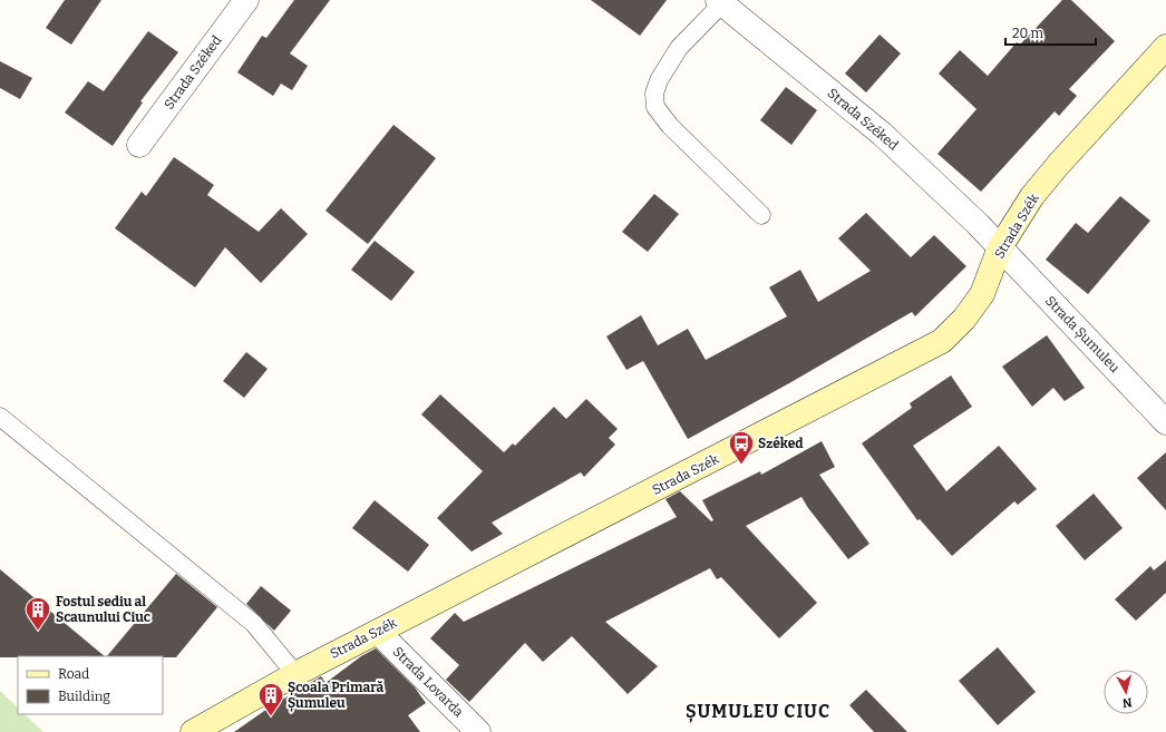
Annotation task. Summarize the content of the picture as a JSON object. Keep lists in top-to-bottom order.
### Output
{
  "streets": {
    "street": [
      "Strada Széked",
      "Strada Szék",
      "Strada Șumuleu",
      "Strada Lovarda"
    ]
  },
  "crossings": [
    ["Strada Széked", "Strada Szék"],
    ["Strada Széked", "Strada Șumuleu"],
    ["Strada Szék", "Strada Șumuleu"],
    ["Strada Szék", "Strada Lovarda"]
  ],
  "districts": ["ȘUMULEU CIUC"],
  "places": {
    "bus stop": ["Széked"],
    "building": ["Fostul sediu al Scaunului Ciuc", "Școala Primară Șumuleu"]
  },
  "legend": ["Road", "Building"],
  "scale_bar": "20 m",
  "north": "bottom"
}
